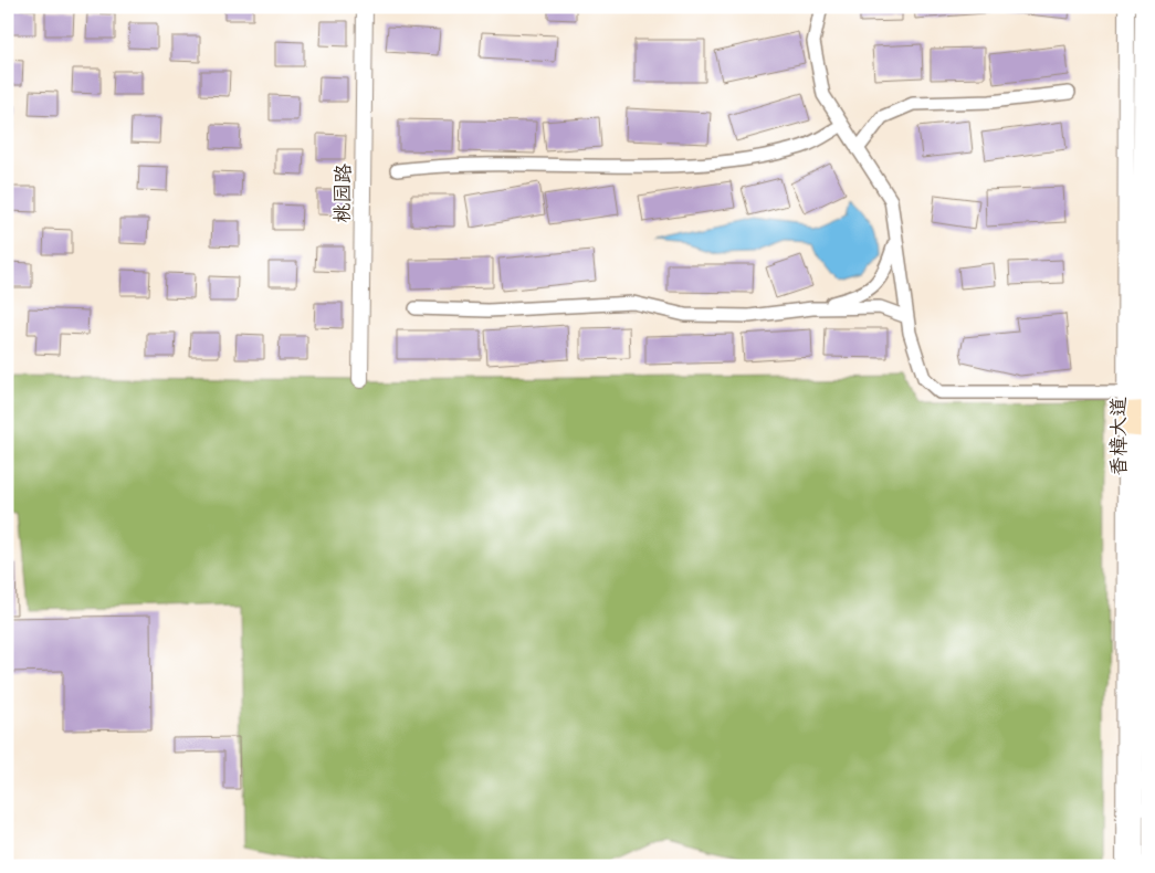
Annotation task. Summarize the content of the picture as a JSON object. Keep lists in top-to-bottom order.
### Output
{
  "streets": {
    "street": ["桃园路", "香樟大道"]
  }
}
